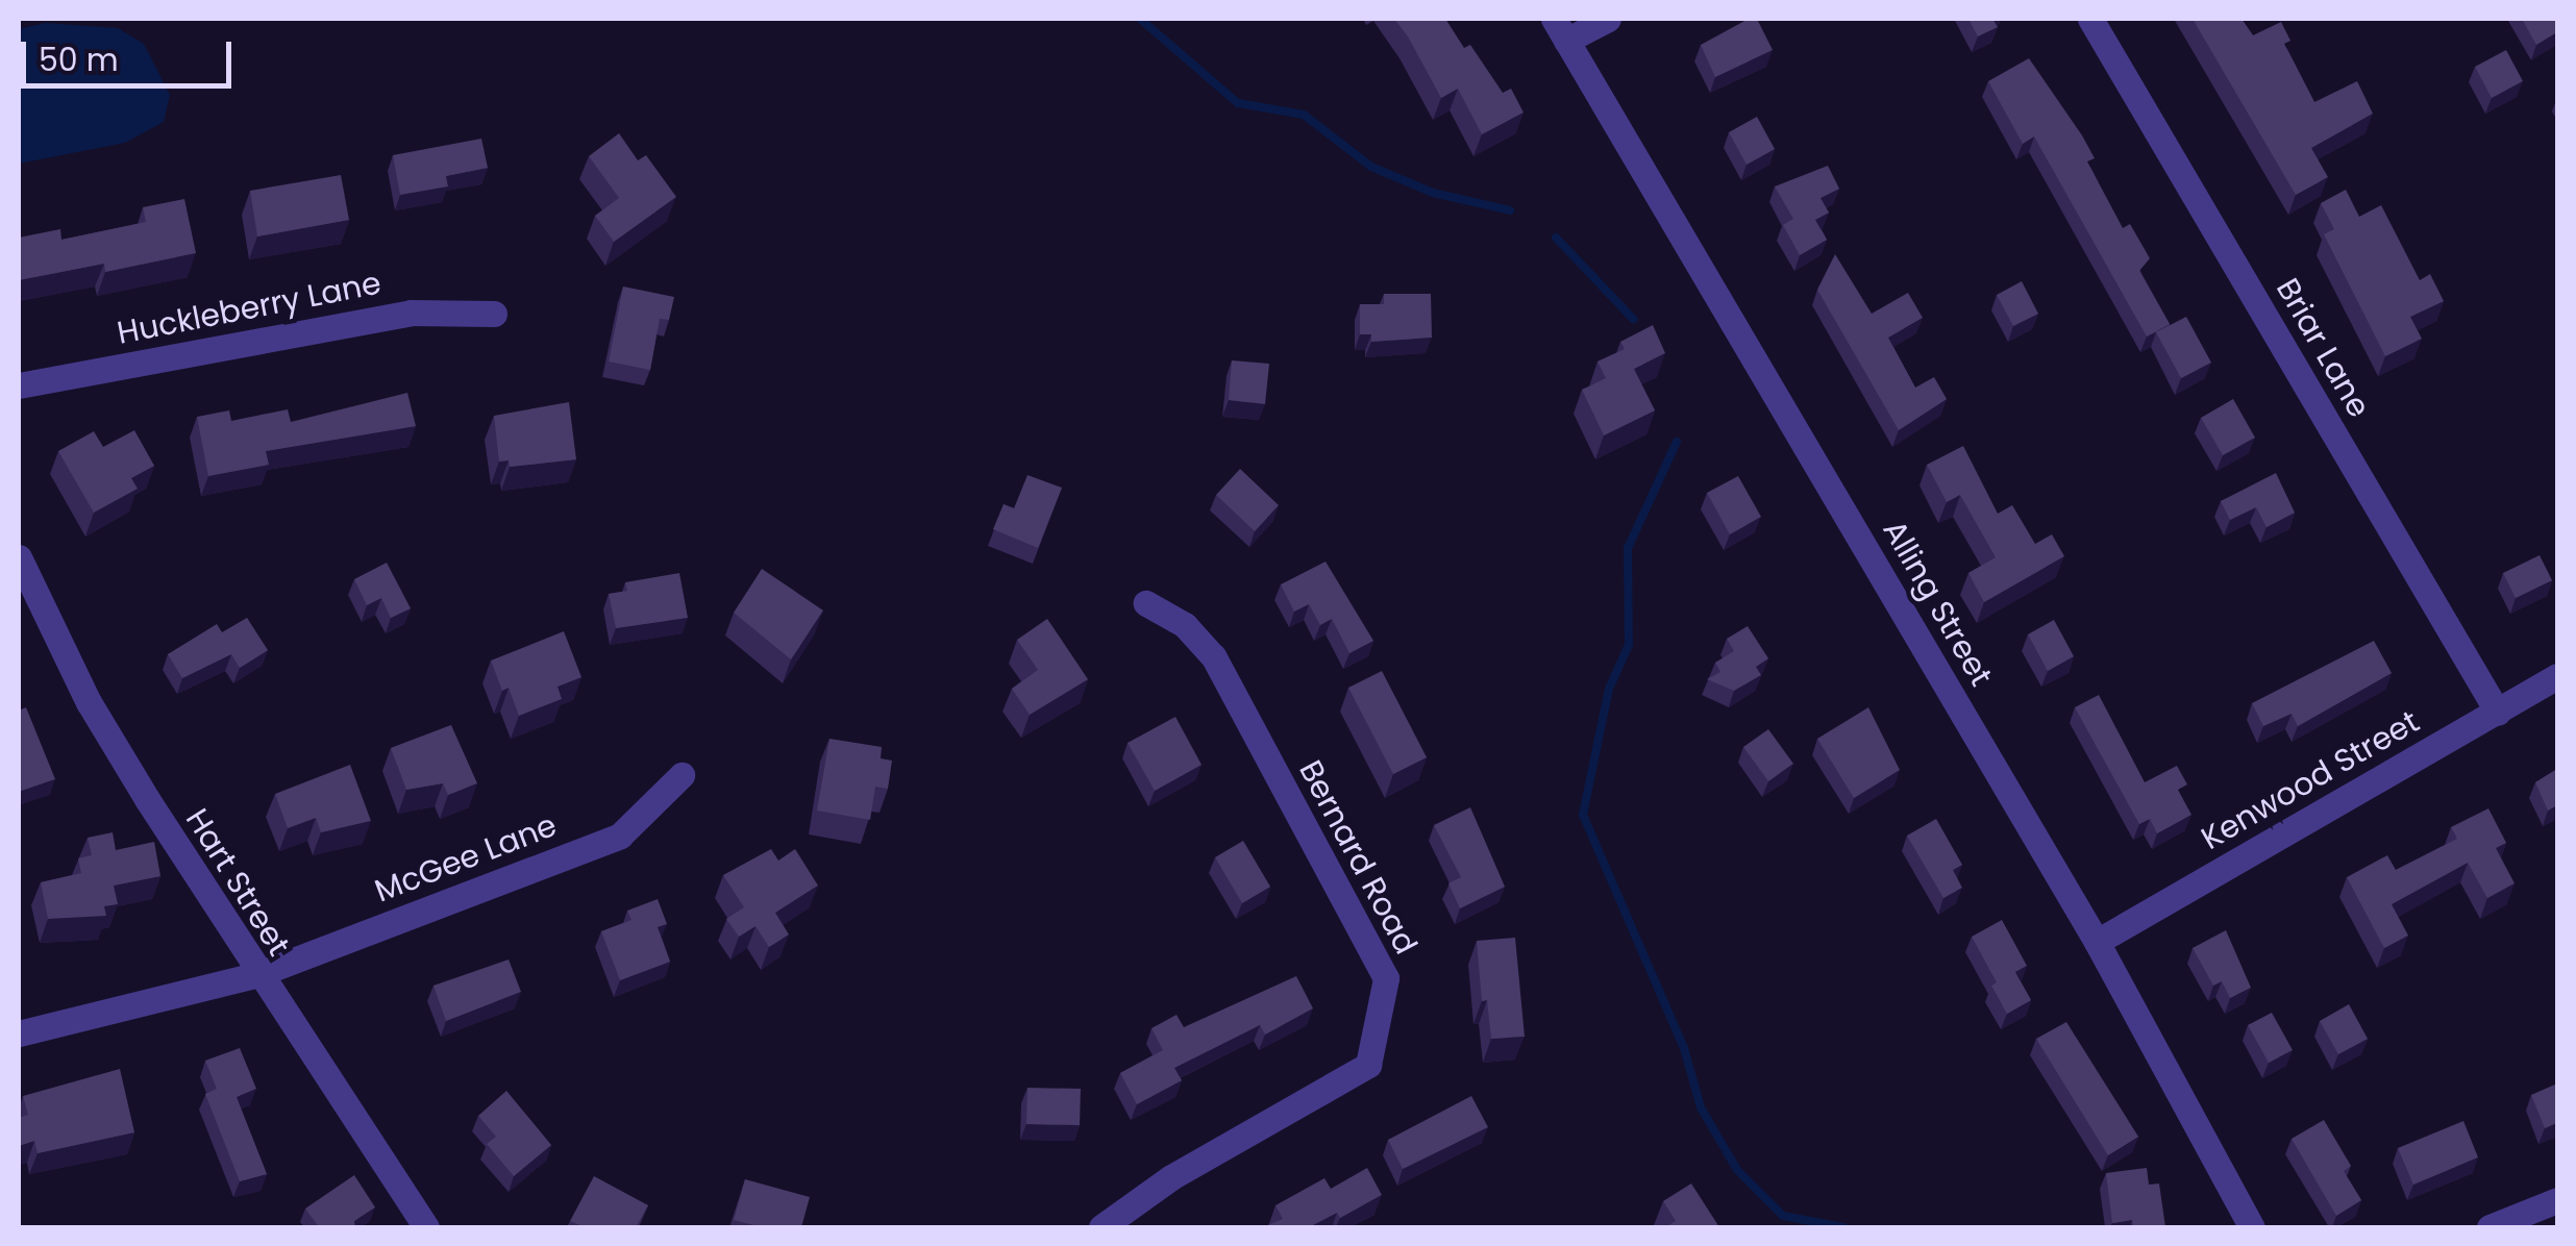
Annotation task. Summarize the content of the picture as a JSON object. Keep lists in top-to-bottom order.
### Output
{
  "streets": {
    "street": [
      "Huckleberry Lane",
      "Briar Lane",
      "Alling Street",
      "Kenwood Street",
      "Bernard Road",
      "McGee Lane",
      "Hart Street"
    ]
  },
  "crossings": [
    ["Briar Lane", "Kenwood Street"],
    ["Alling Street", "Kenwood Street"],
    ["McGee Lane", "Hart Street"]
  ],
  "scale_bar": "50 m"
}
